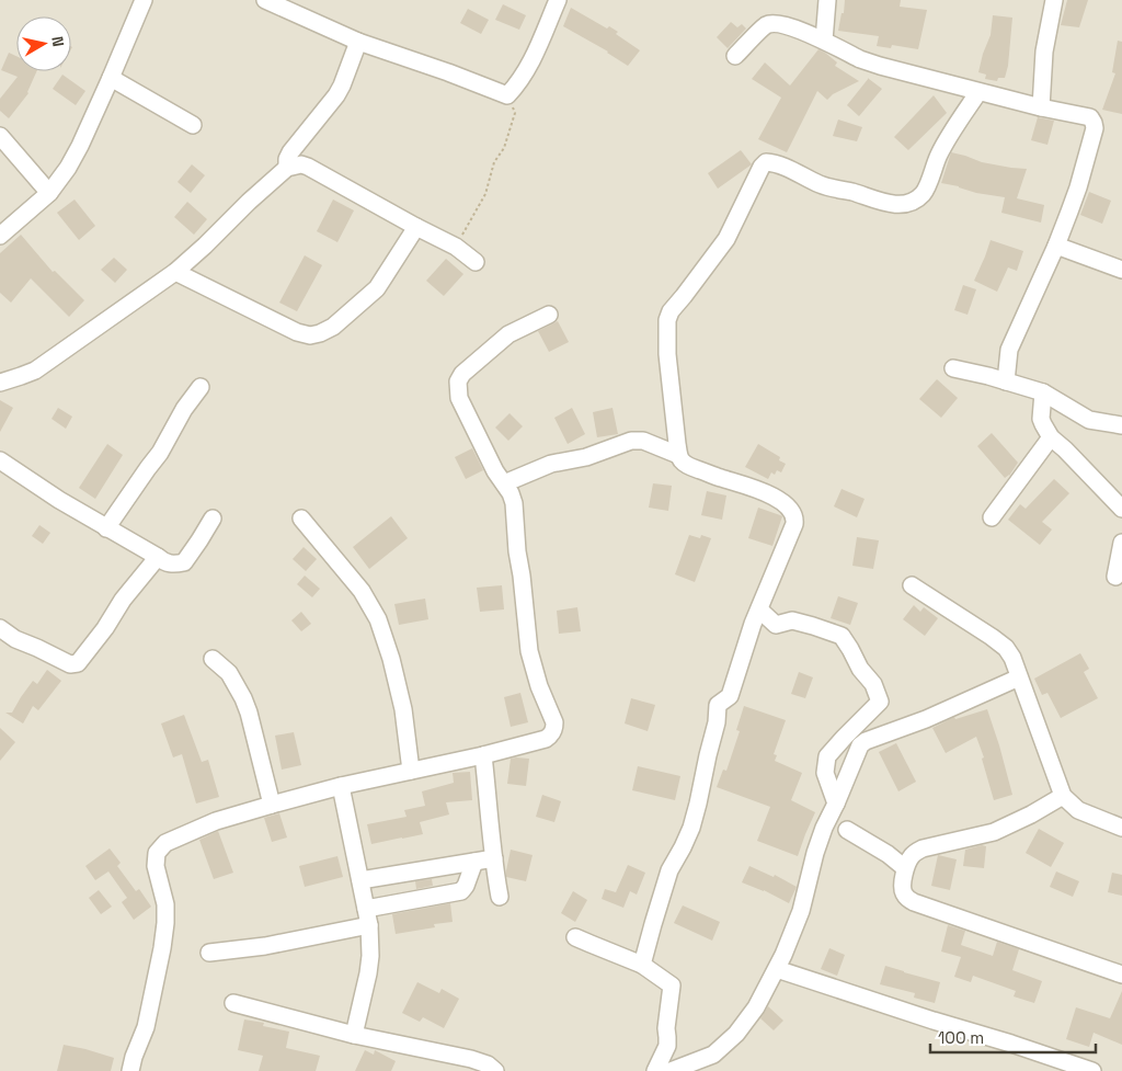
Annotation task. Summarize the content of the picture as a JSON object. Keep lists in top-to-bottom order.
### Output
{
  "scale_bar": "100 m",
  "north": "right"
}
